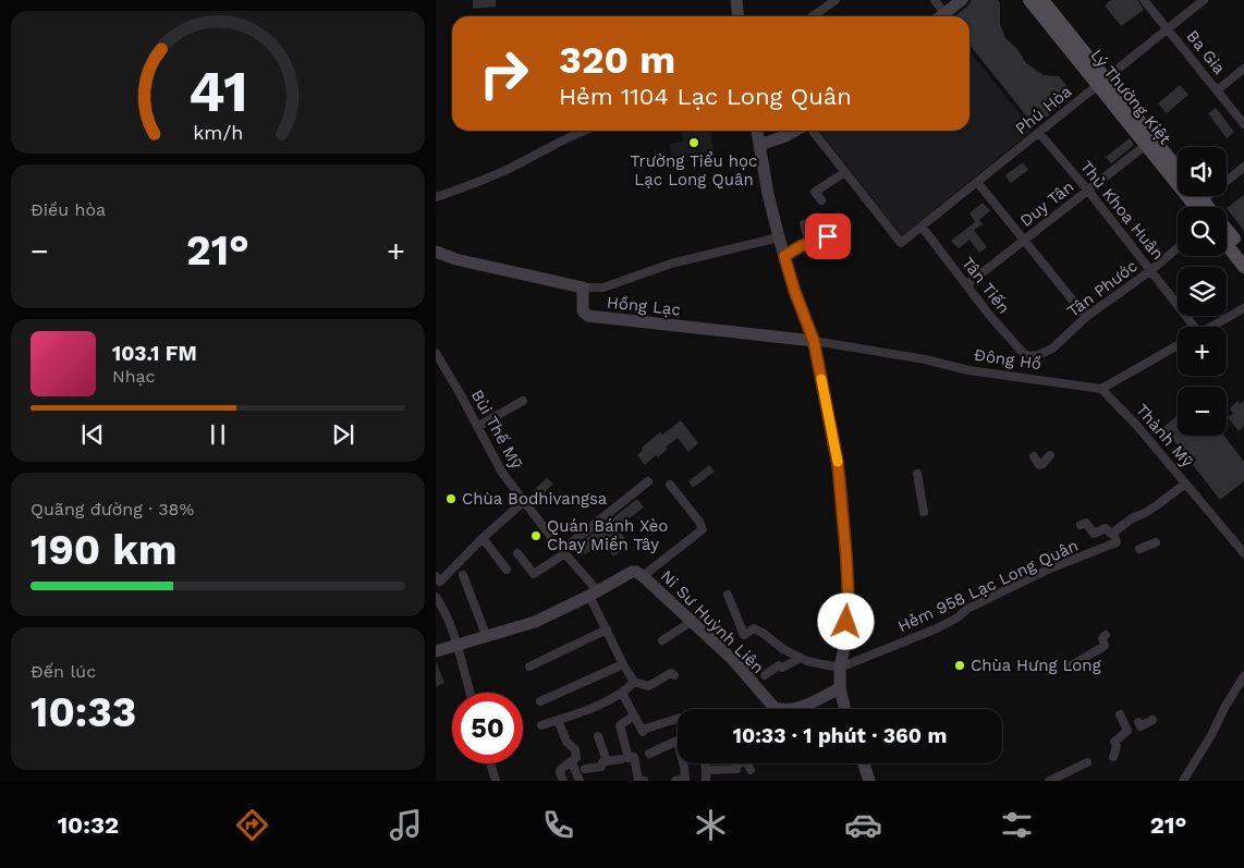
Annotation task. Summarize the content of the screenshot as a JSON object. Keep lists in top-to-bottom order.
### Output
{
  "streets": {
    "main road": ["Lý Thường Kiệt"],
    "street": [
      "Ba Gia",
      "Phú Hòa",
      "Duy Tân",
      "Thủ Khoa Huân",
      "Tân Tiến",
      "Tân Phước",
      "Hồng Lạc",
      "Đông Hồ",
      "Bùi Thế Mỹ",
      "Thành Mỹ",
      "Hẻm 958 Lạc Long Quân",
      "Ni Sư Huỳnh Liên"
    ]
  },
  "crossings": [
    ["Ba Gia", "Phú Hòa"],
    ["Lý Thường Kiệt", "Phú Hòa"],
    ["Lý Thường Kiệt", "Duy Tân"],
    ["Phú Hòa", "Thủ Khoa Huân"],
    ["Phú Hòa", "Tân Tiến"],
    ["Duy Tân", "Thủ Khoa Huân"],
    ["Duy Tân", "Tân Tiến"],
    ["Thủ Khoa Huân", "Tân Phước"],
    ["Tân Tiến", "Tân Phước"],
    ["Hồng Lạc", "Đông Hồ"],
    ["Đông Hồ", "Thành Mỹ"],
    ["Bùi Thế Mỹ", "Ni Sư Huỳnh Liên"],
    ["Thành Mỹ", "Hẻm 958 Lạc Long Quân"]
  ],
  "places": [
    "Trường Tiểu học Lạc Long Quân",
    "Chùa Bodhivangsa",
    "Quán Bánh Xèo Chay Miền Tây",
    "Chùa Hưng Long"
  ],
  "page": {
    "turn": ["320 m", "Hẻm 1104 Lạc Long Quân"],
    "map_buttons": ["+", "−"],
    "tile": [
      "Điều hòa",
      ["Quãng đường · 38%", "190 km"],
      ["Đến lúc", "10:33"]
    ],
    "heat": ["−", "21°", "+"],
    "song": ["103.1 FM", "Nhạc"],
    "limit": "50",
    "trip": "10:33 · 1 phút · 360 m",
    "tabs": ["10:32", "21°"],
    "gauge": ["41", "km/h"]
  }
}
